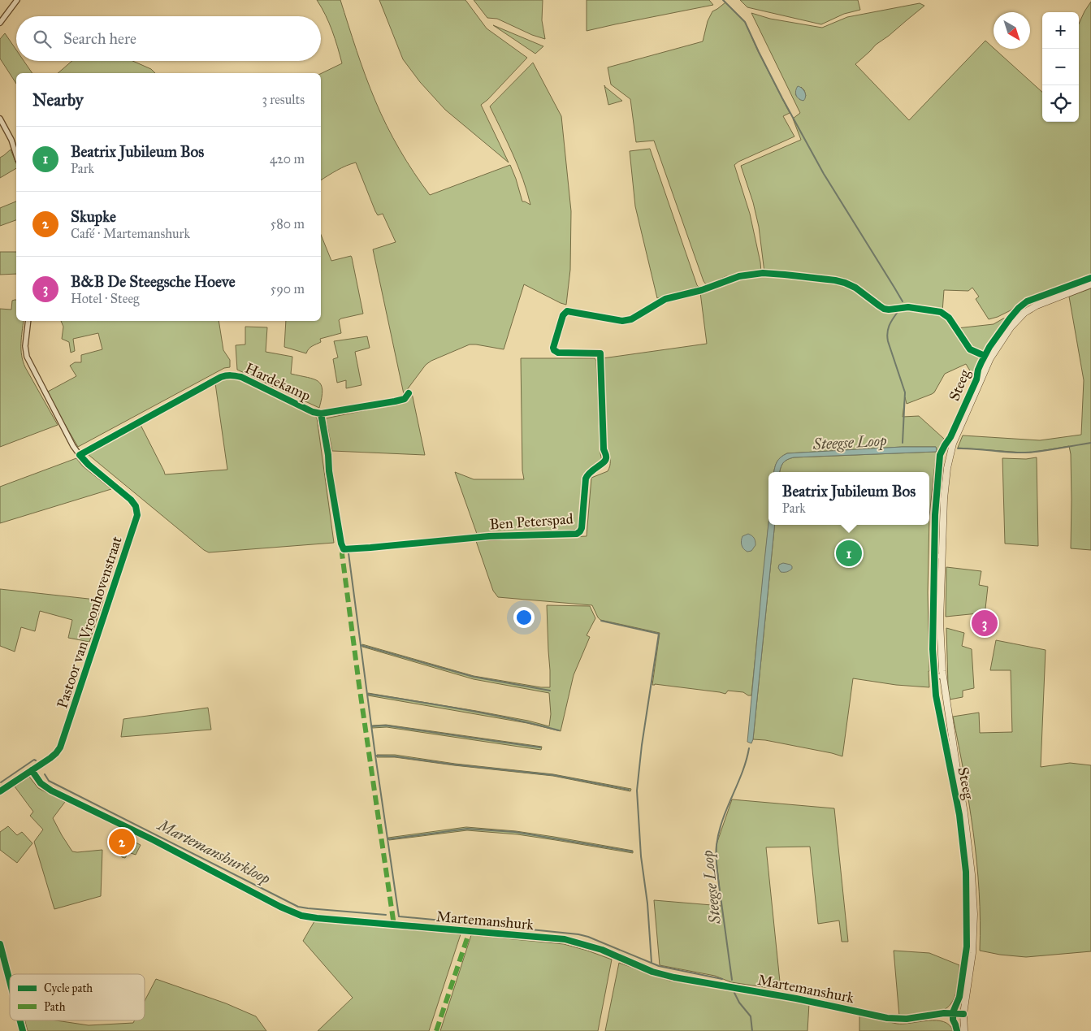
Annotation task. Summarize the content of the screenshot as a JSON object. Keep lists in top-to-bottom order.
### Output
{
  "streets": {
    "street": [
      "Hardekamp",
      "Steeg",
      "Pastoor van Vroonhovenstraat",
      "Martemanshurk"
    ],
    "cycle path": ["Ben Peterspad"]
  },
  "crossings": [
    ["Hardekamp", "Pastoor van Vroonhovenstraat"],
    ["Steeg", "Martemanshurk"],
    ["Pastoor van Vroonhovenstraat", "Martemanshurk"]
  ],
  "water": ["Steegse Loop", "Martemanshurkloop"],
  "legend": ["Cycle path", "Path"],
  "north": "bottom right",
  "page": {
    "map_buttons": ["+", "−"],
    "search": "Search here",
    "heading": ["Nearby", "3 results"],
    "list": [
      {
        "mark": "1",
        "name": "Beatrix Jubileum Bos",
        "note": "Park",
        "value": "420 m"
      },
      {
        "mark": "2",
        "name": "Skupke",
        "note": "Café · Martemanshurk",
        "value": "580 m"
      },
      {
        "mark": "3",
        "name": "B&B De Steegsche Hoeve",
        "note": "Hotel · Steeg",
        "value": "590 m"
      }
    ],
    "popup": ["Beatrix Jubileum Bos", "Park"],
    "pins": ["1", "3", "2"]
  }
}
